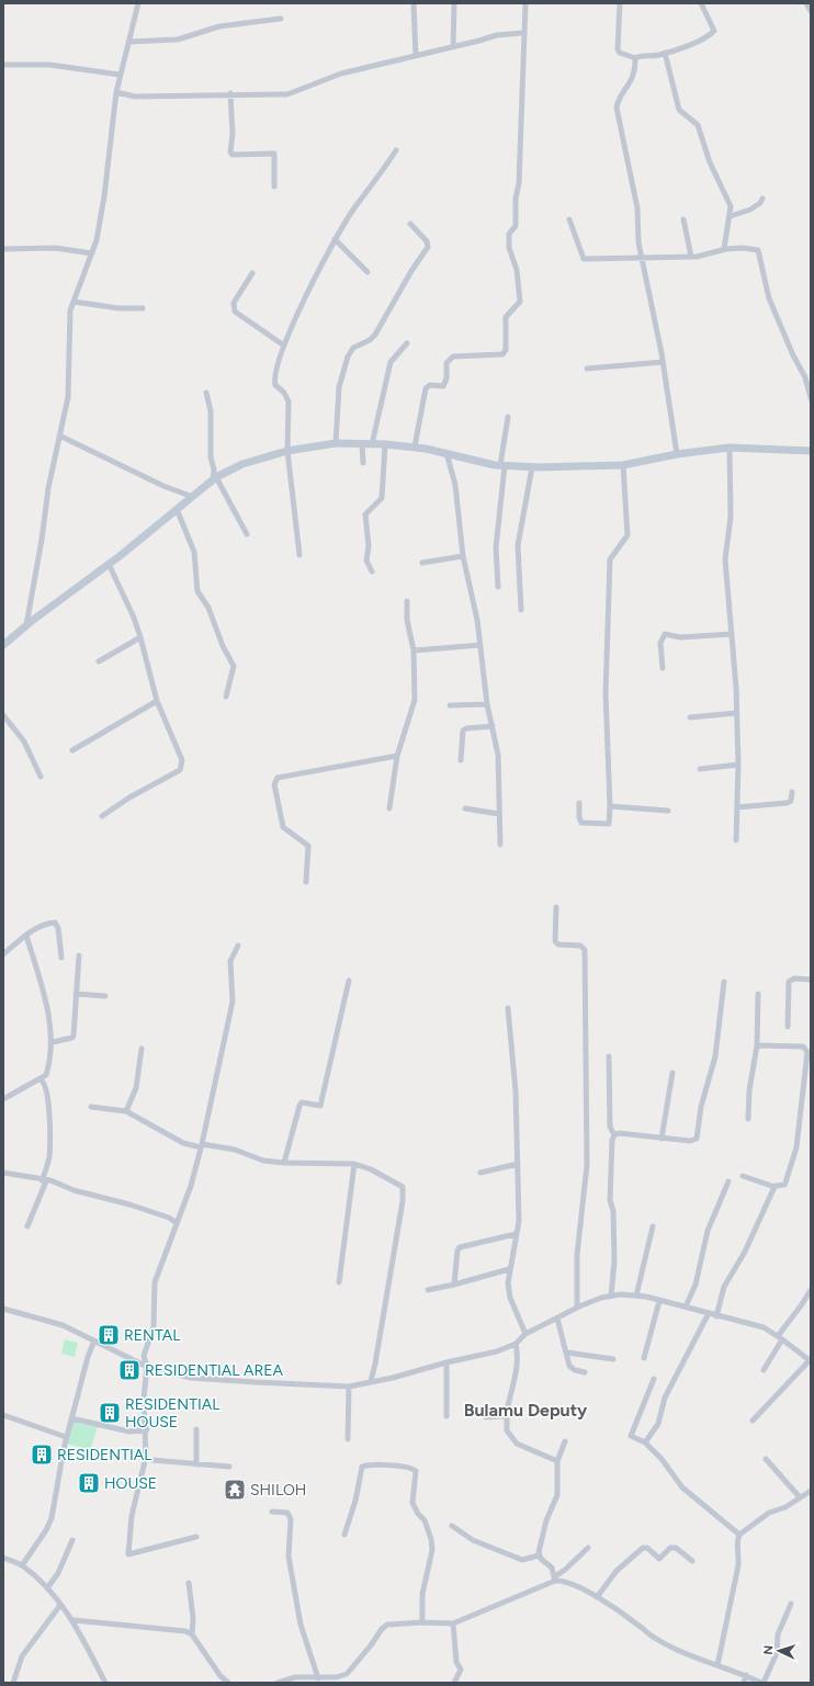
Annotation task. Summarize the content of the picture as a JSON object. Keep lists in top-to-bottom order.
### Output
{
  "districts": ["Bulamu Deputy"],
  "places": {
    "building": [
      "RENTAL",
      "RESIDENTIAL AREA",
      "RESIDENTIAL HOUSE",
      "RESIDENTIAL",
      "HOUSE"
    ],
    "temple": ["SHILOH"]
  },
  "north": "left"
}
